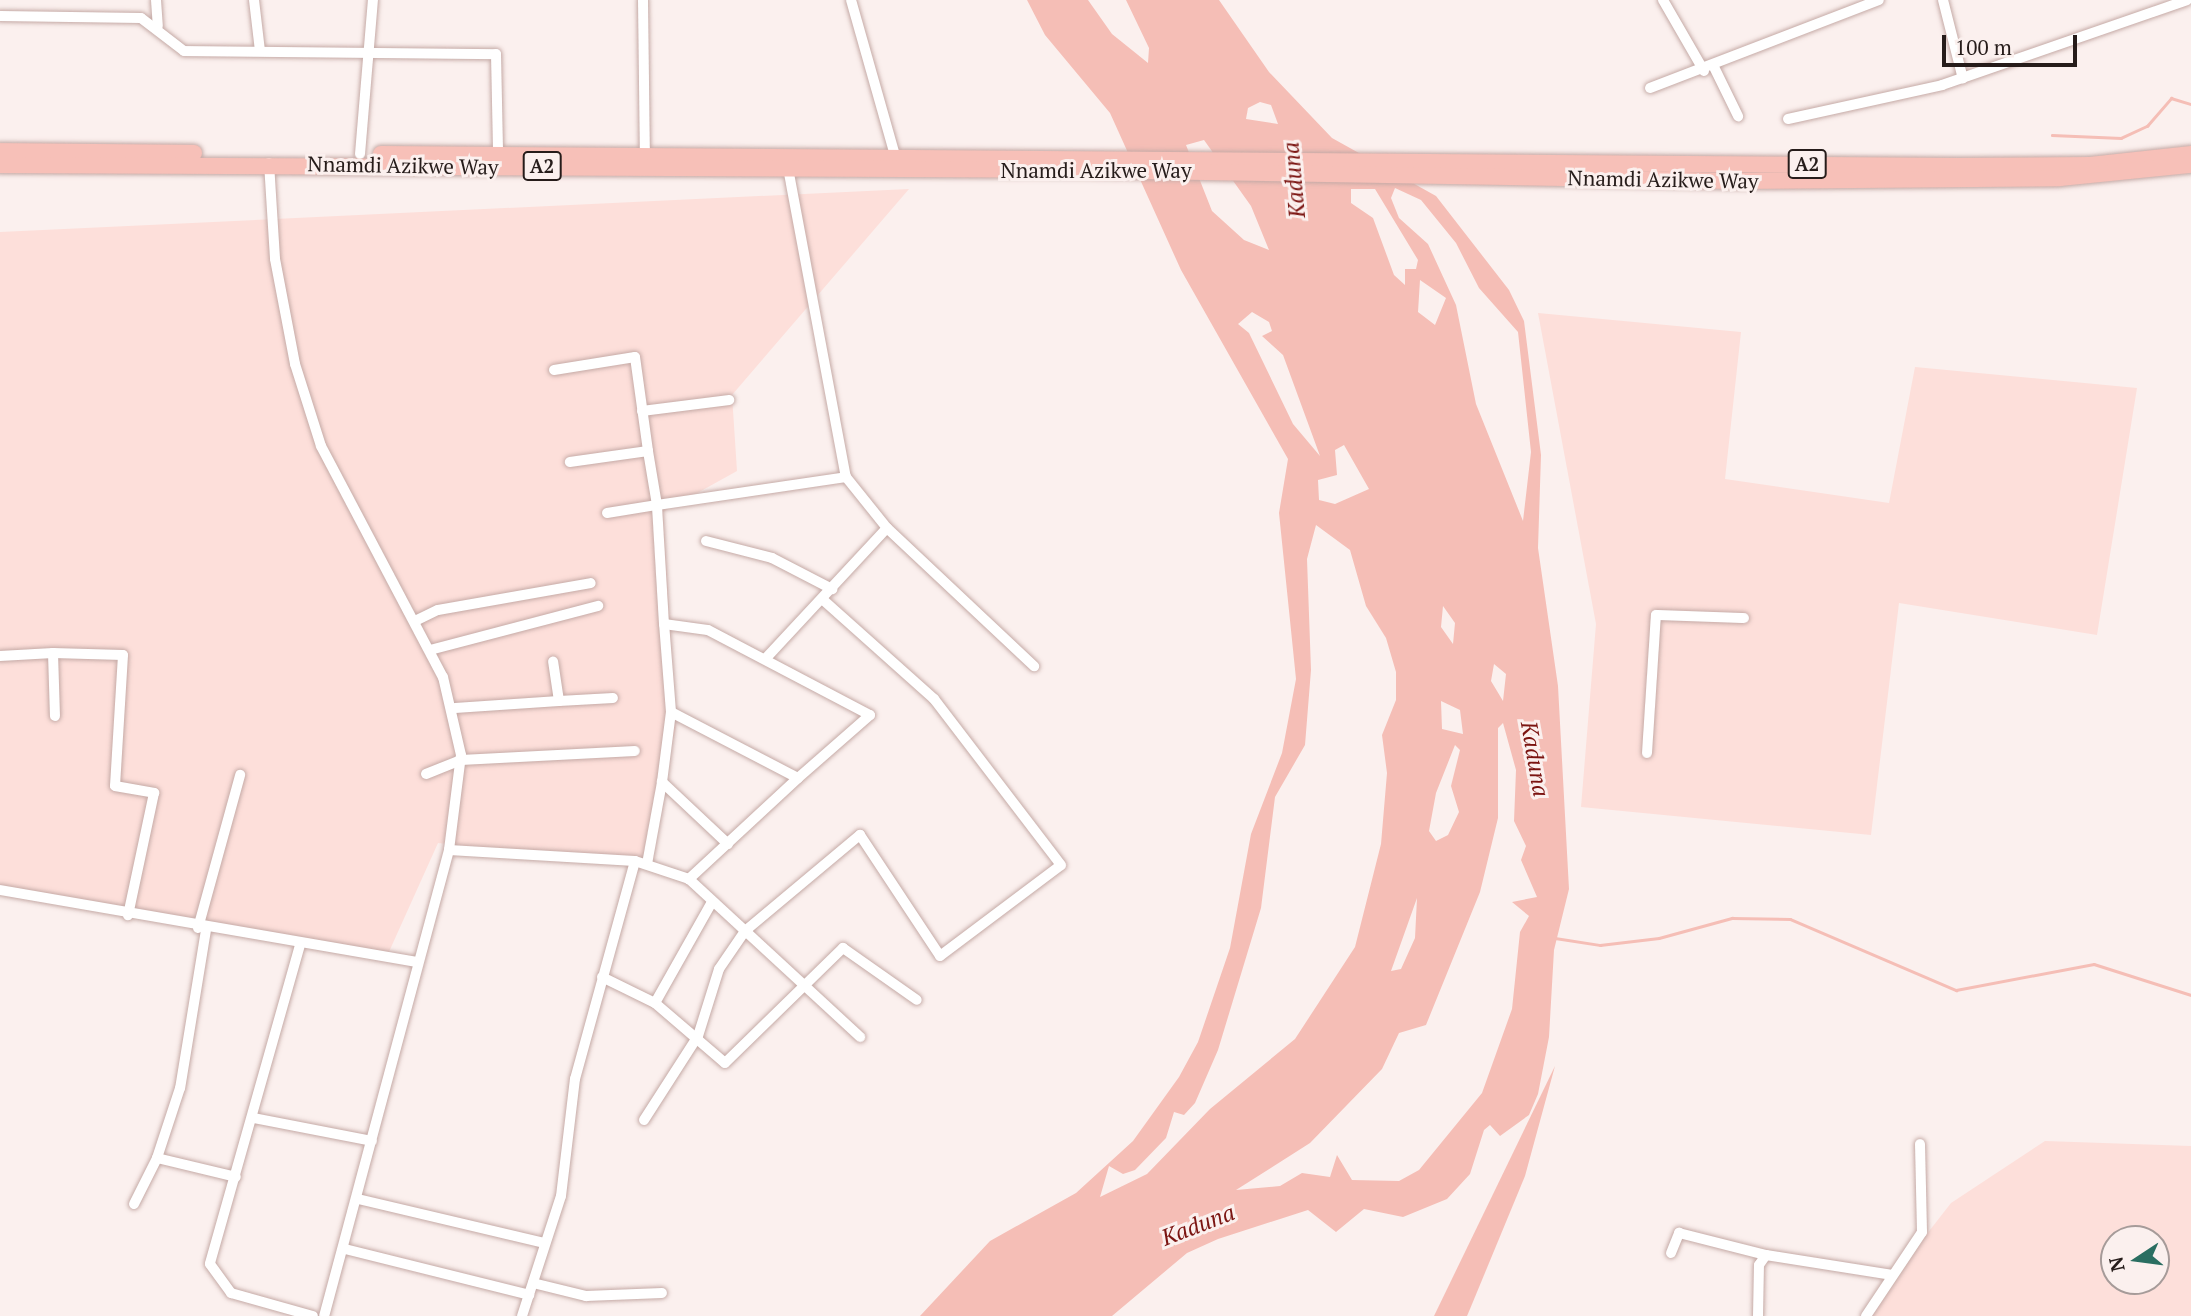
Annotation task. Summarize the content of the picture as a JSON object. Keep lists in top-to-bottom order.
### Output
{
  "streets": {
    "highway": ["A2", "Nnamdi Azikwe Way"]
  },
  "water": ["Kaduna"],
  "scale_bar": "100 m",
  "north": "left"
}
